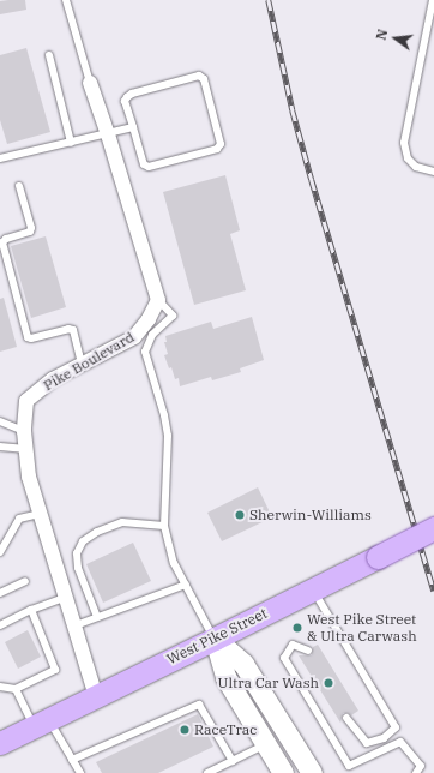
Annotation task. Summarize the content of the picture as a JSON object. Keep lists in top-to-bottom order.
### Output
{
  "streets": {
    "main road": ["West Pike Street"],
    "street": ["Pike Boulevard"]
  },
  "crossings": [
    ["Pike Boulevard", "West Pike Street"]
  ],
  "places": [
    "Sherwin-Williams",
    "West Pike Street & Ultra Carwash",
    "Ultra Car Wash",
    "RaceTrac"
  ],
  "north": "left"
}
